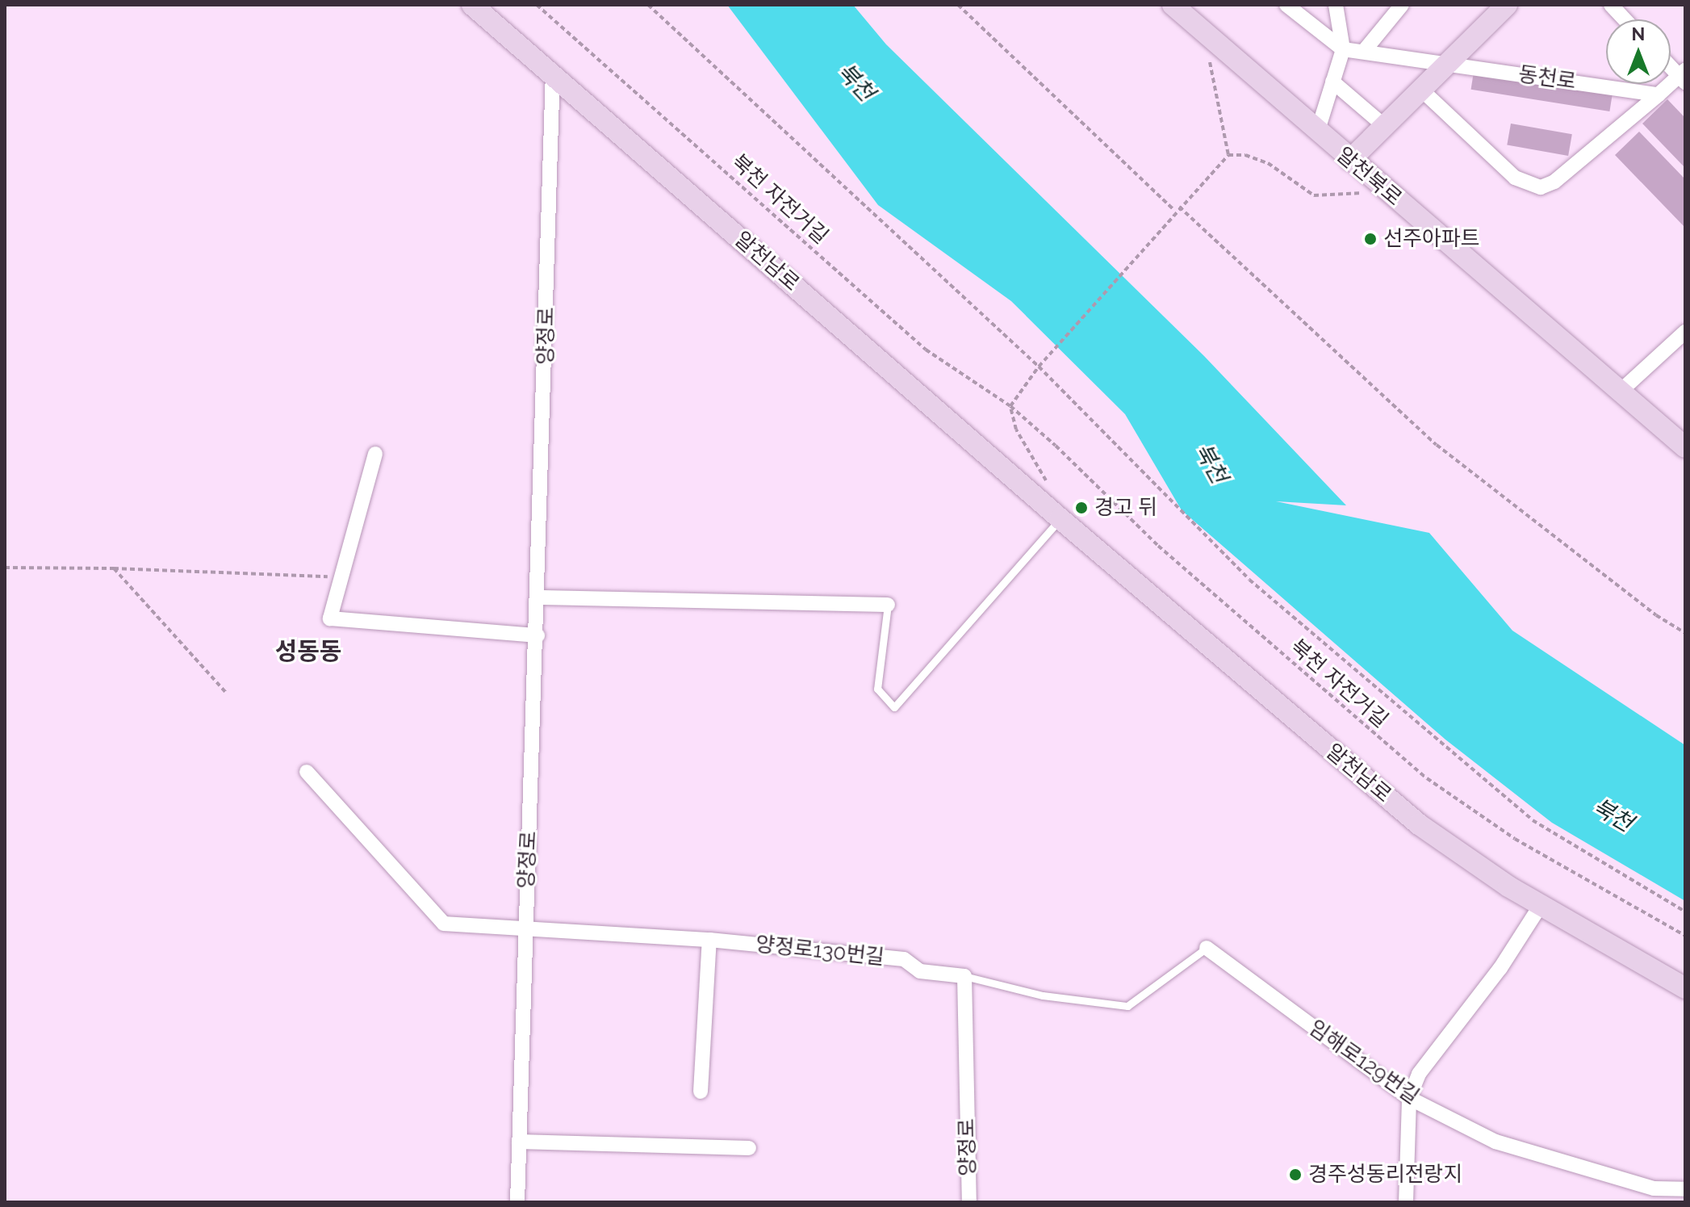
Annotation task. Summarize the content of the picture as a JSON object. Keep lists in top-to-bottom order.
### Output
{
  "streets": {
    "street": [
      "동천로",
      "알천북로",
      "알천남로",
      "양정로",
      "양정로130번길",
      "임해로129번길"
    ],
    "path": ["북천 자전거길"]
  },
  "crossings": [
    ["알천남로", "양정로"],
    ["양정로", "양정로130번길"]
  ],
  "districts": ["성동동"],
  "water": ["북천"],
  "places": ["선주아파트", "경고 뒤", "경주성동리전랑지"],
  "north": "top"
}
